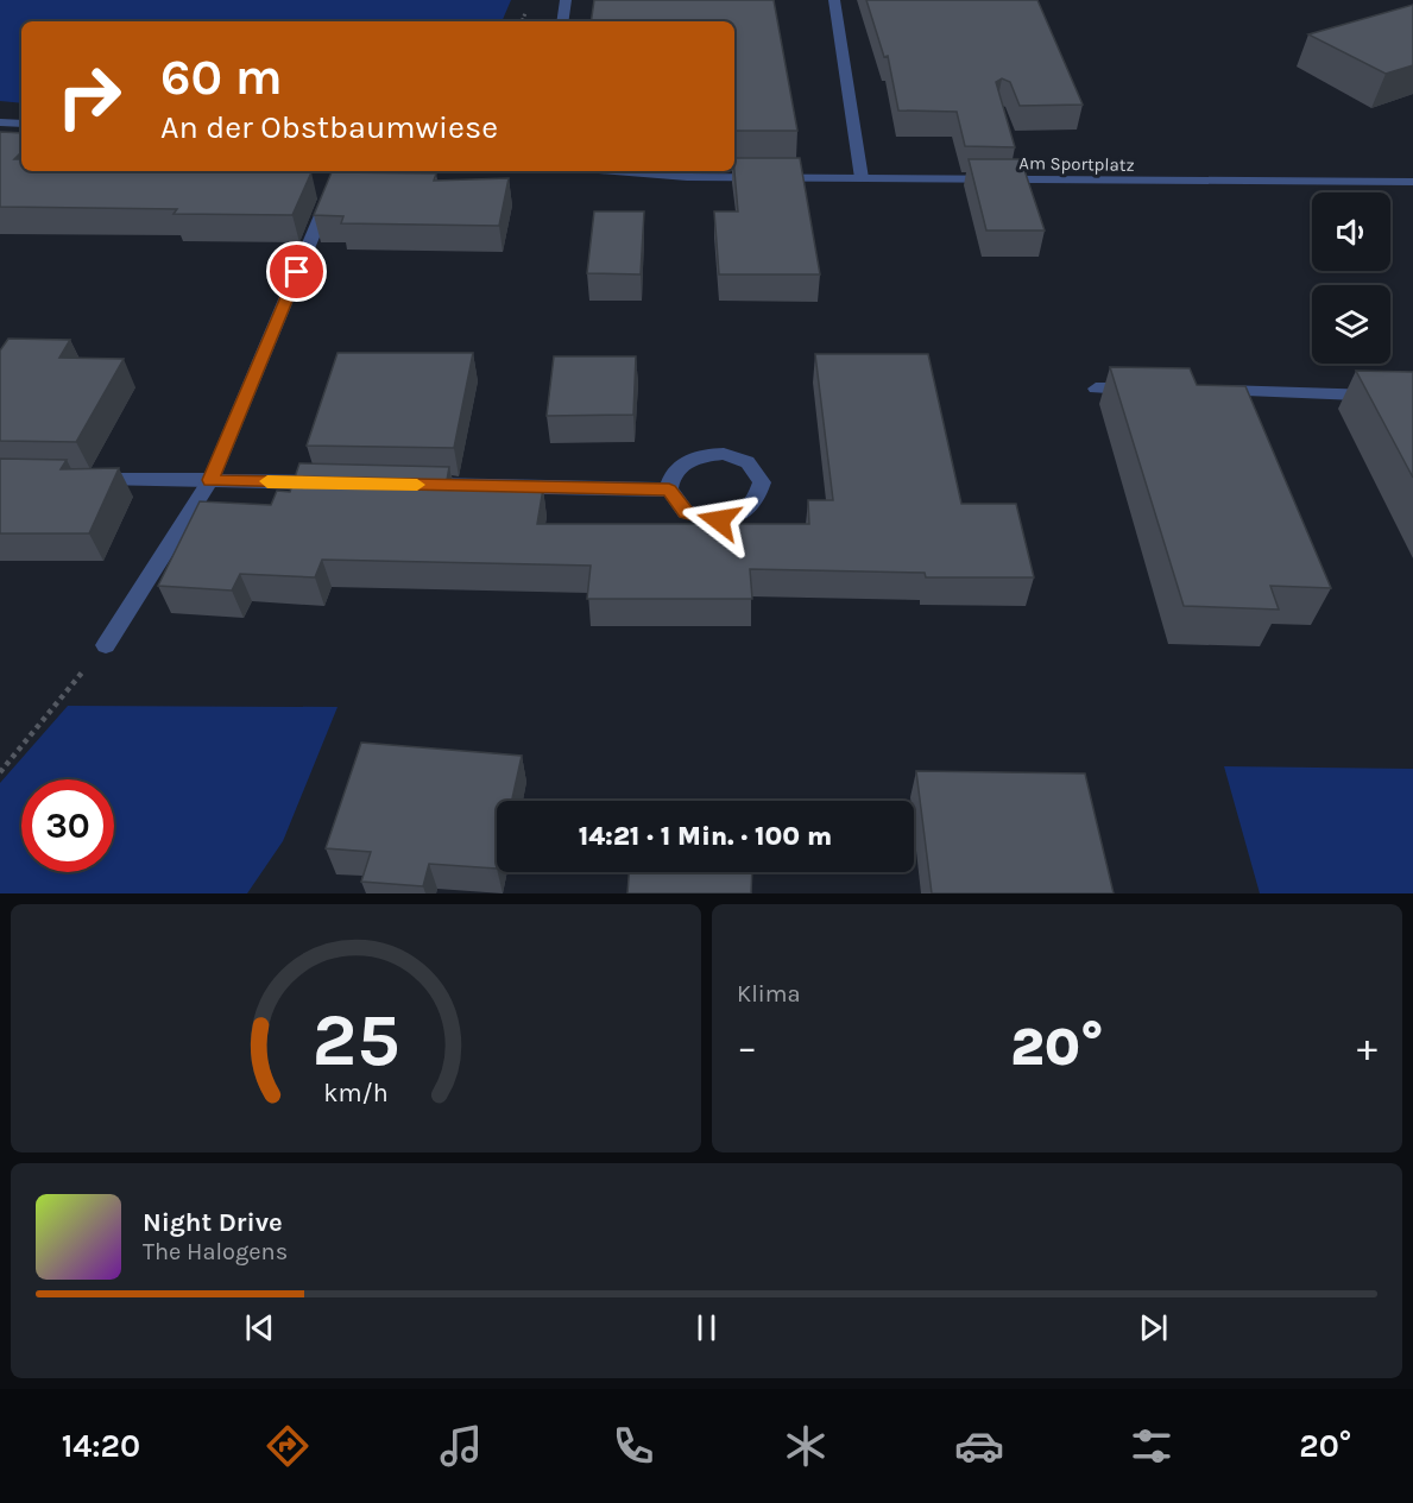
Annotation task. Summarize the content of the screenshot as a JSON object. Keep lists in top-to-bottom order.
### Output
{
  "streets": {
    "street": ["Am Sportplatz"]
  },
  "page": {
    "turn": ["60 m", "An der Obstbaumwiese"],
    "limit": "30",
    "trip": "14:21 · 1 Min. · 100 m",
    "tile": "Klima",
    "heat": ["−", "20°", "+"],
    "song": ["Night Drive", "The Halogens"],
    "tabs": ["14:20", "20°"],
    "gauge": ["25", "km/h"]
  }
}
